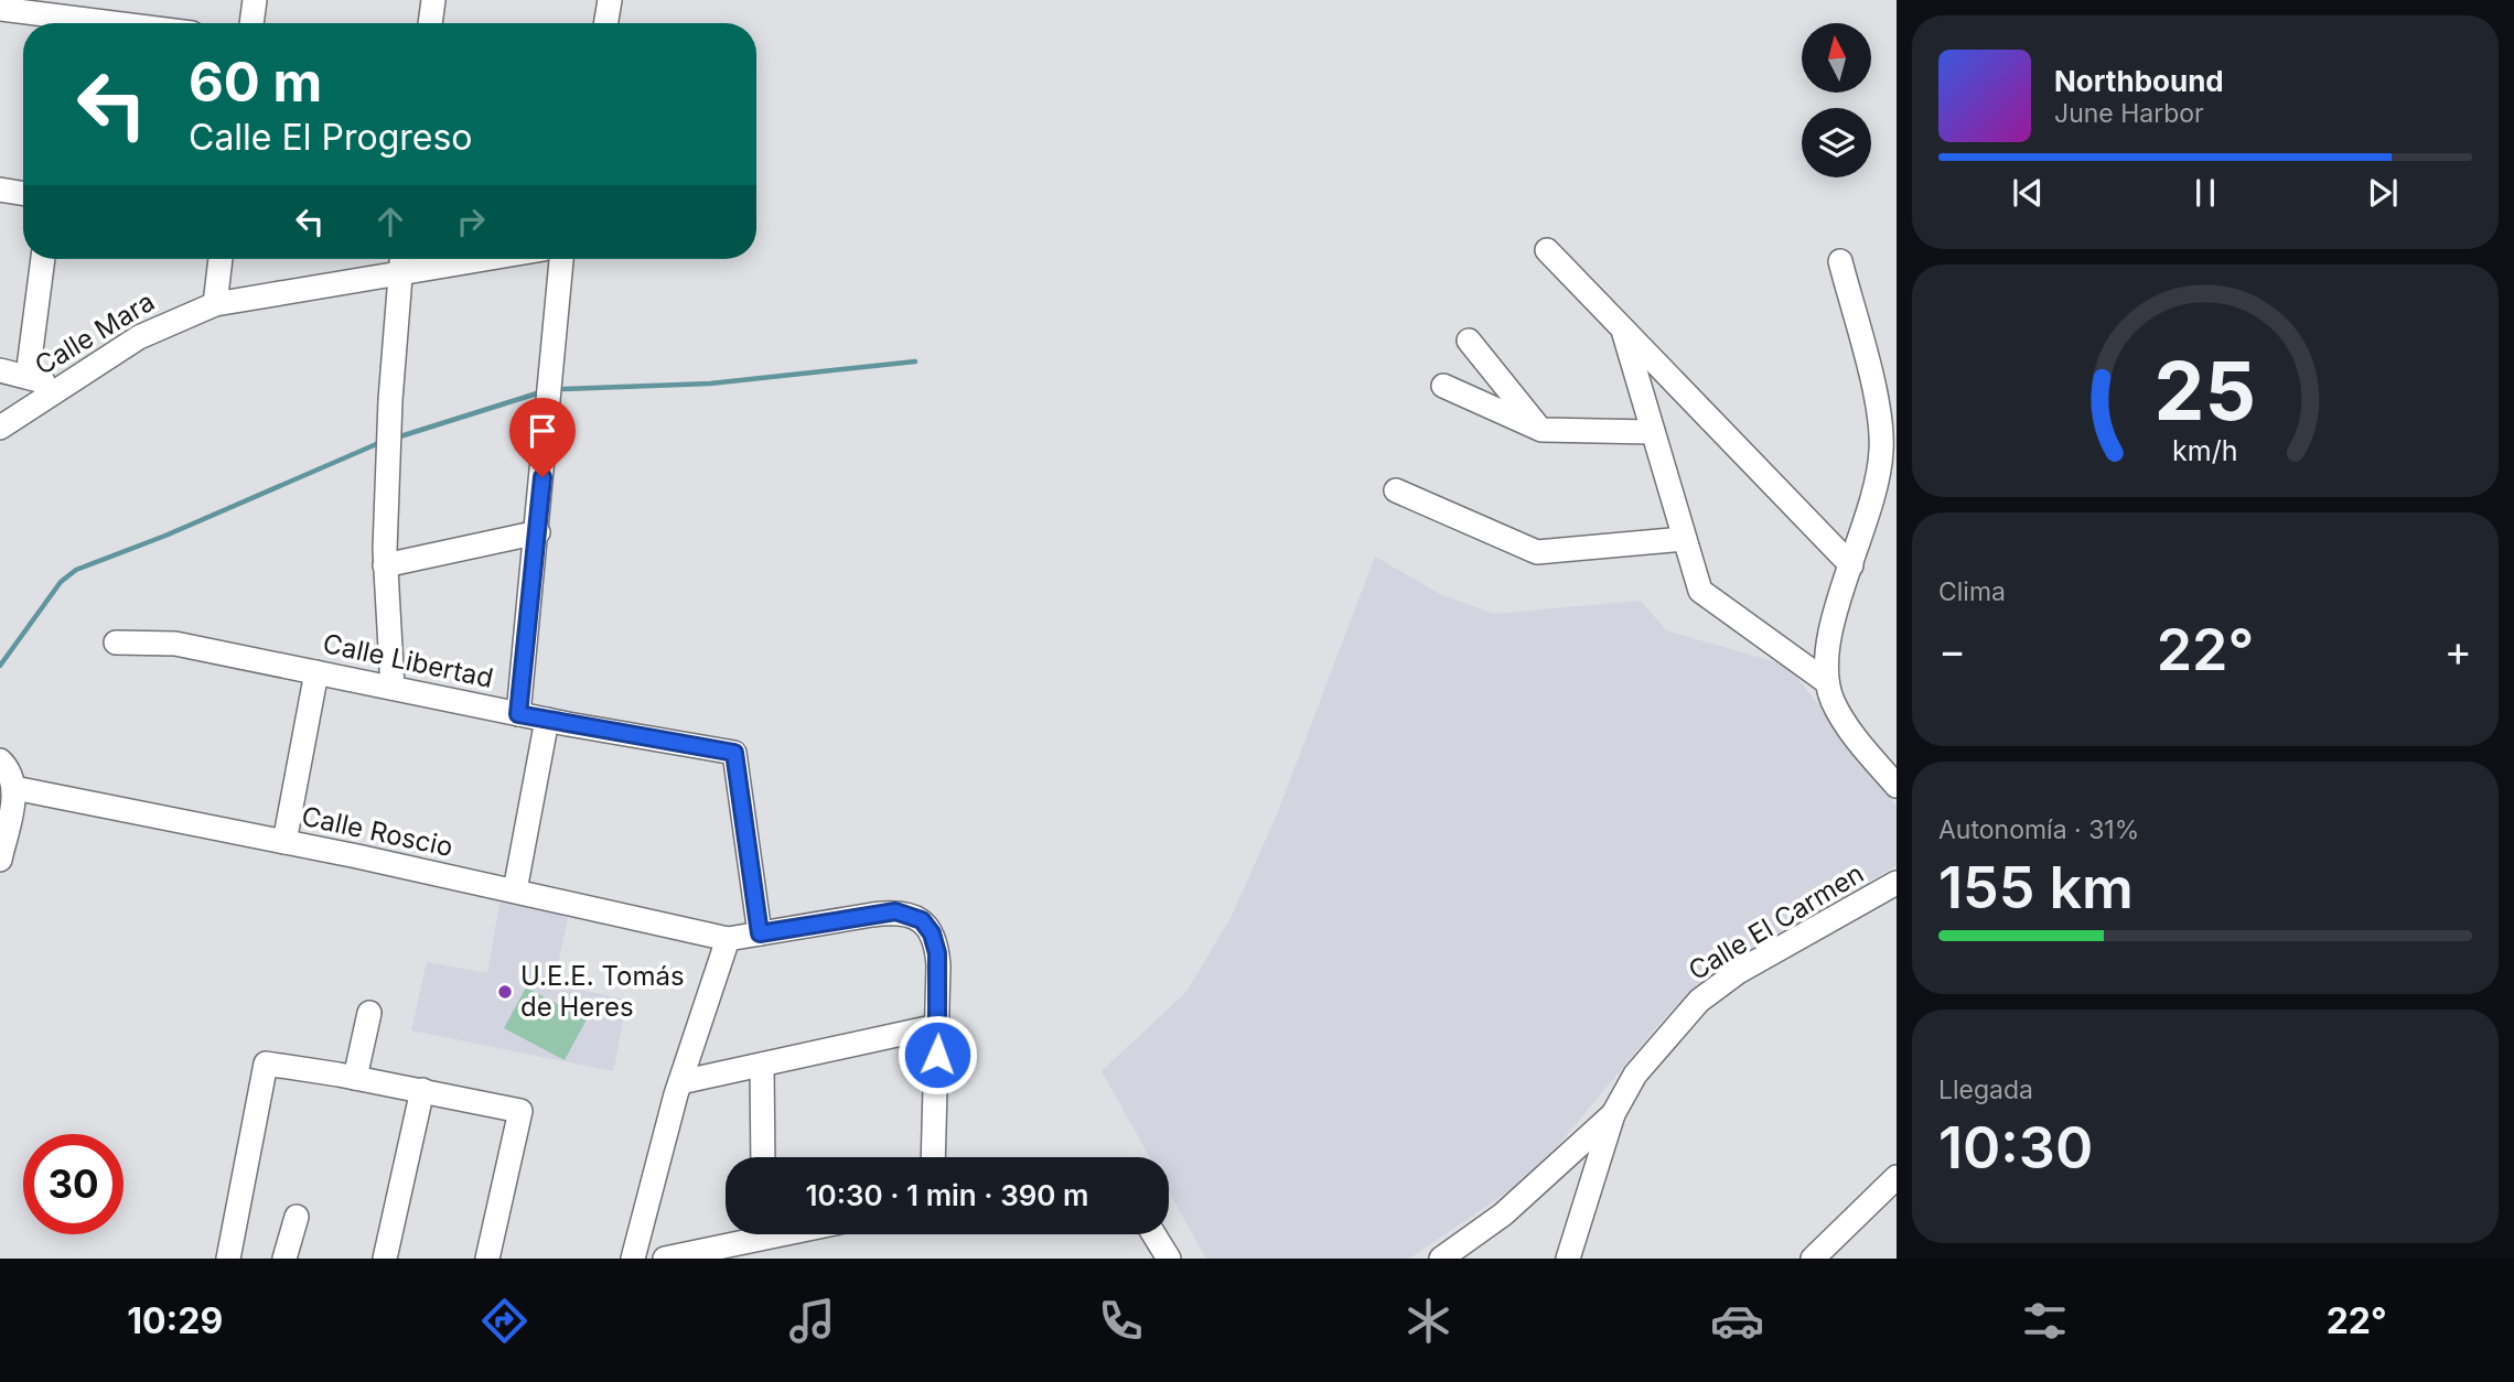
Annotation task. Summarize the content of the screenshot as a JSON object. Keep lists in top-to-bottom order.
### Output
{
  "streets": {
    "street": [
      "Calle Mara",
      "Calle Libertad",
      "Calle Roscio",
      "Calle El Carmen"
    ]
  },
  "places": ["U.E.E. Tomás de Heres"],
  "north": "top",
  "page": {
    "turn": ["60 m", "Calle El Progreso"],
    "song": ["Northbound", "June Harbor"],
    "tile": [
      "Clima",
      ["Autonomía · 31%", "155 km"],
      ["Llegada", "10:30"]
    ],
    "heat": ["−", "22°", "+"],
    "limit": "30",
    "trip": "10:30 · 1 min · 390 m",
    "tabs": ["10:29", "22°"],
    "gauge": ["25", "km/h"]
  }
}
